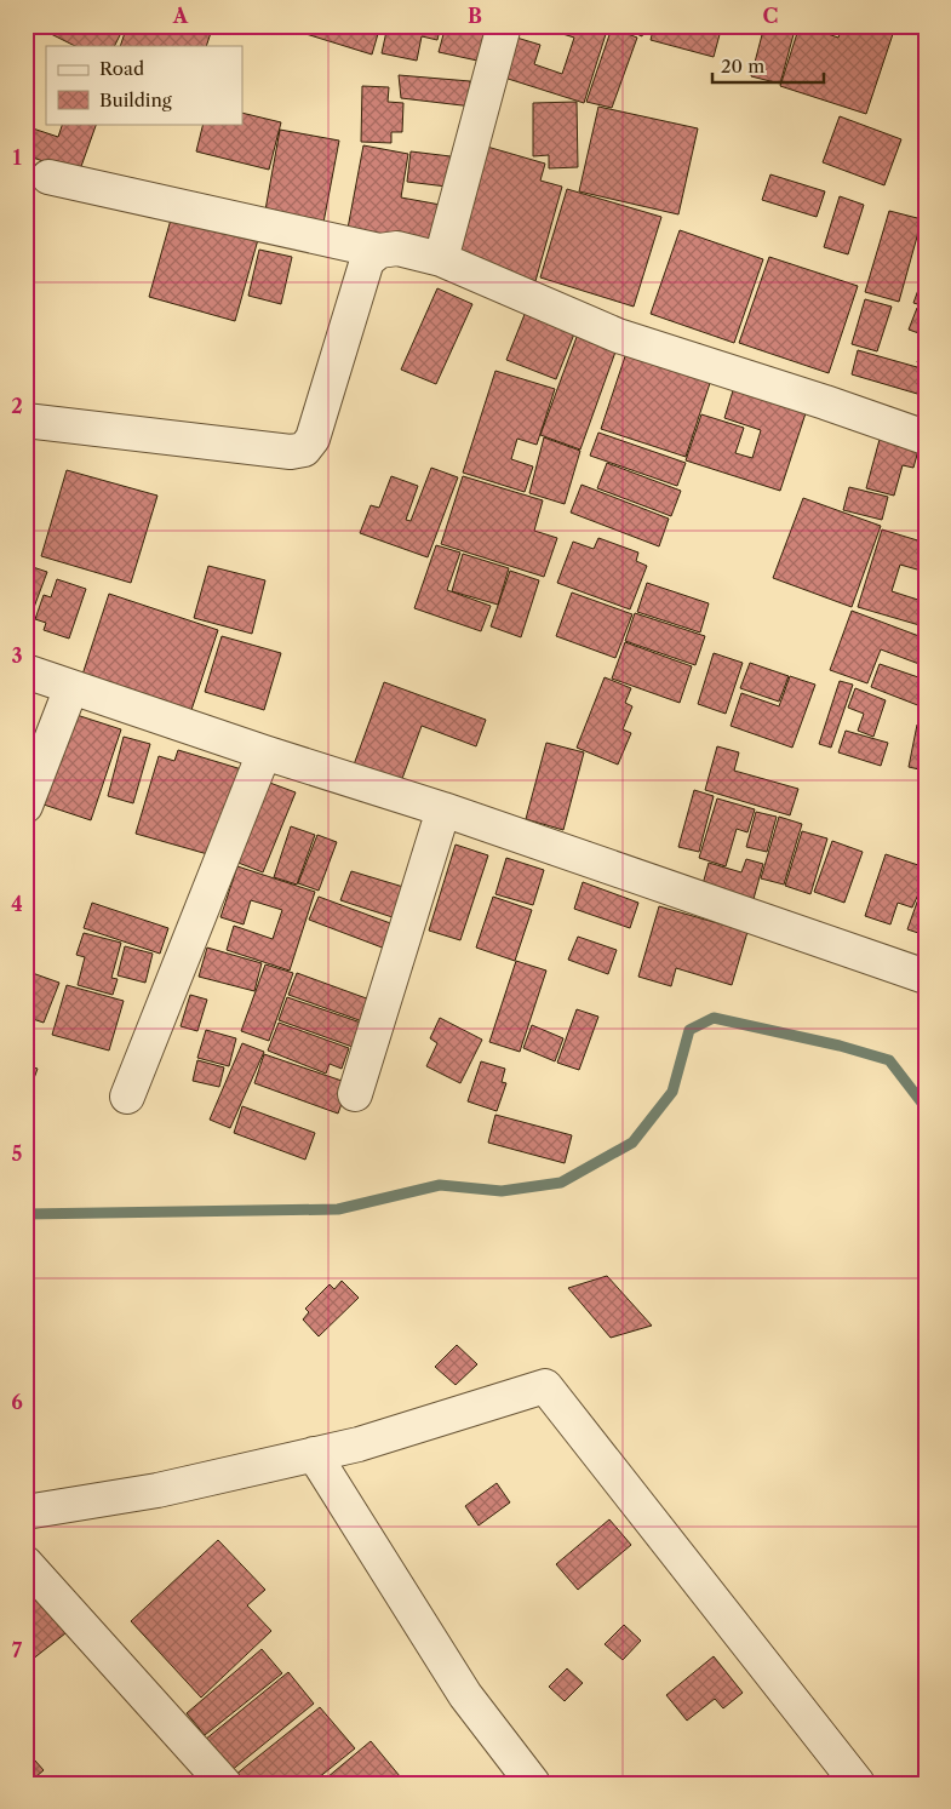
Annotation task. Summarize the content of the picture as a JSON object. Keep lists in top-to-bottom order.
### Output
{
  "legend": ["Road", "Building"],
  "scale_bar": "20 m",
  "grid": {
    "columns": ["A", "B", "C"],
    "rows": [
      "1",
      "2",
      "3",
      "4",
      "5",
      "6",
      "7"
    ]
  }
}
